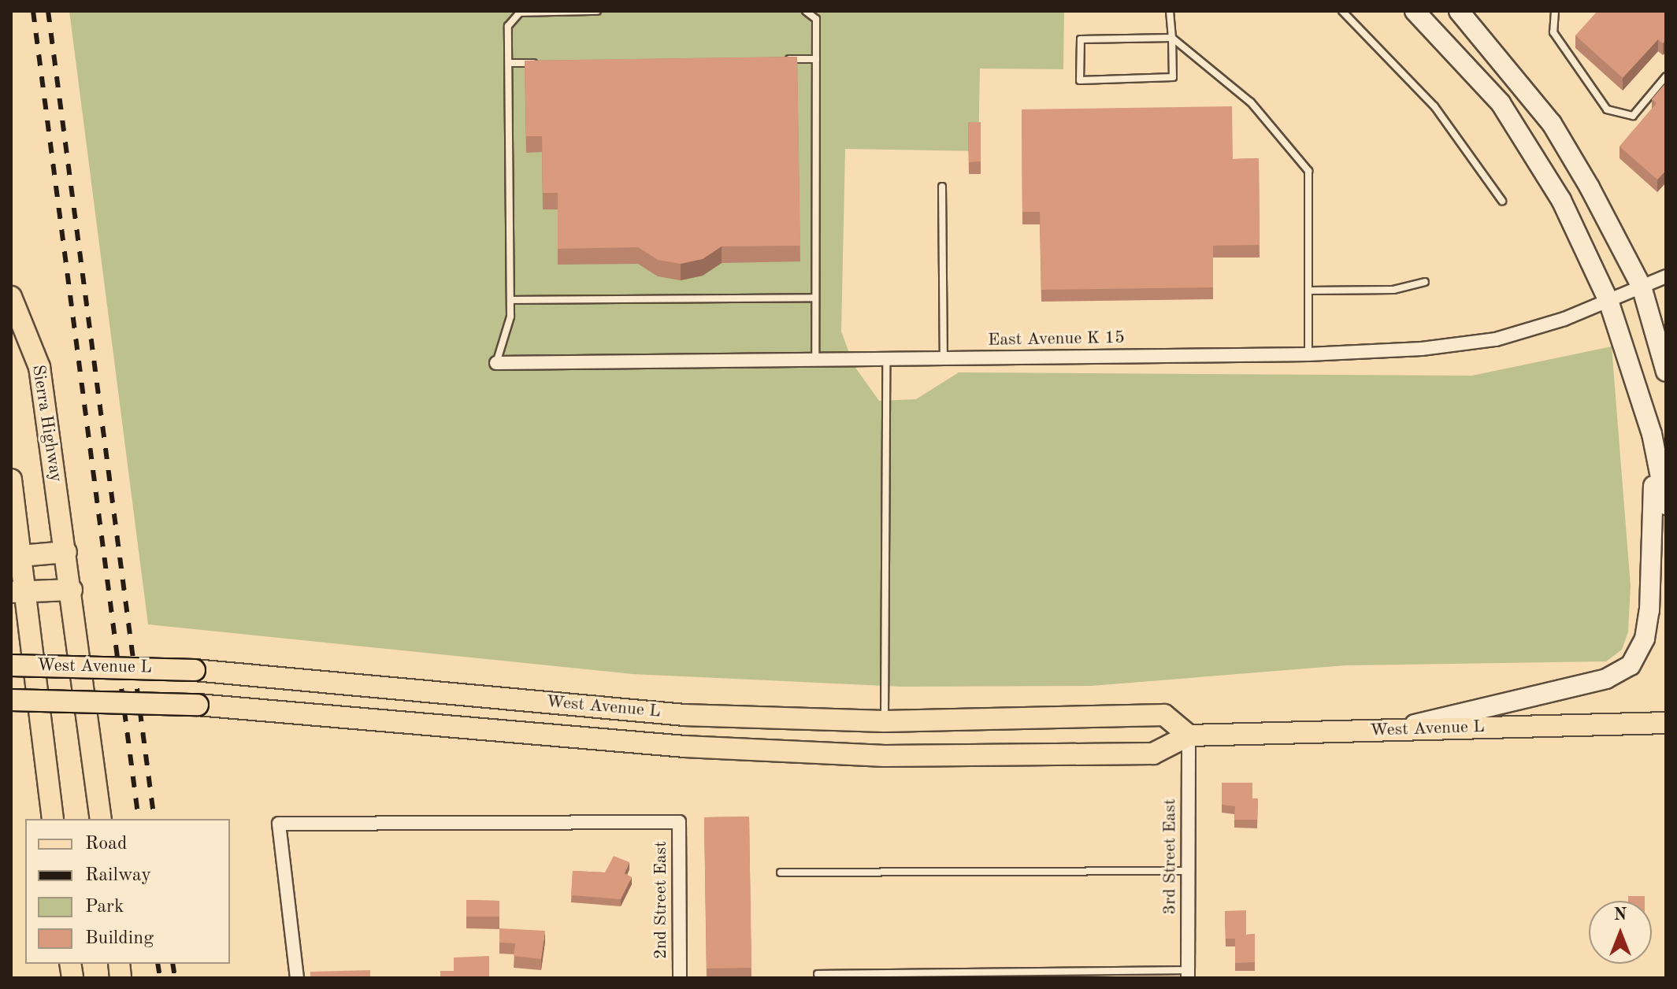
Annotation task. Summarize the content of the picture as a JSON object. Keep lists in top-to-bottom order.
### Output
{
  "streets": {
    "main road": ["Sierra Highway", "West Avenue L"],
    "street": ["East Avenue K 15", "3rd Street East", "2nd Street East"]
  },
  "crossings": [
    ["West Avenue L", "3rd Street East"]
  ],
  "legend": [
    "Road",
    "Railway",
    "Park",
    "Building"
  ],
  "north": "top"
}
